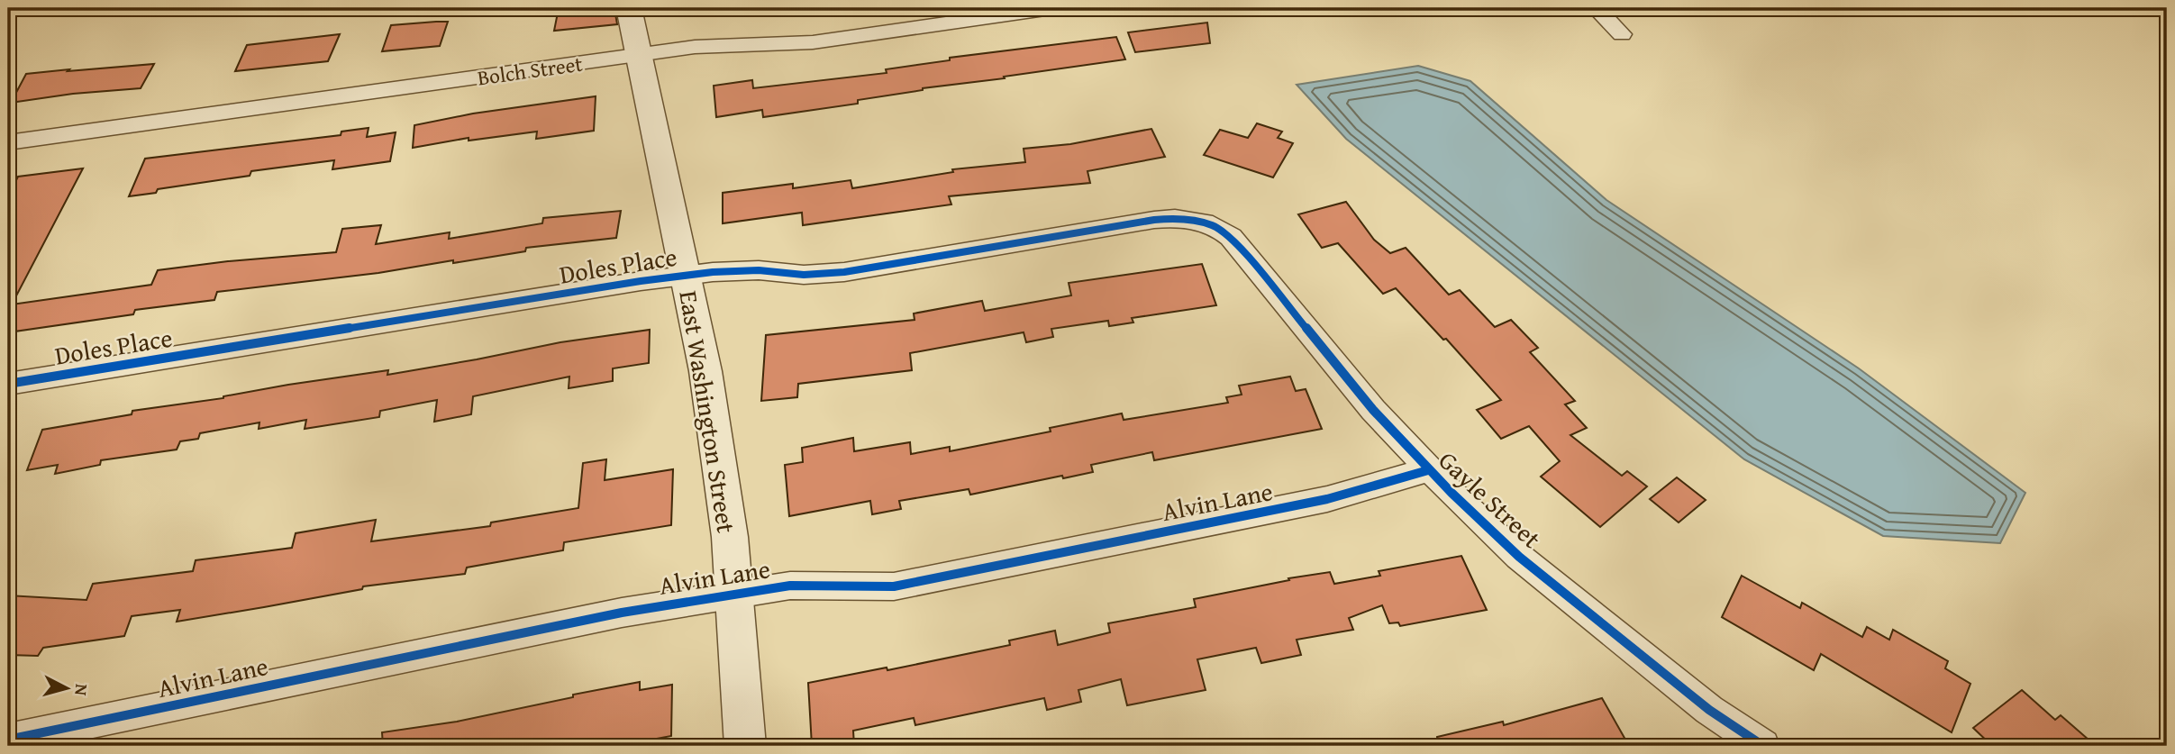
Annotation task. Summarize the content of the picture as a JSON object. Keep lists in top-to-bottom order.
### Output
{
  "streets": {
    "street": [
      "Bolch Street",
      "Doles Place",
      "East Washington Street",
      "Gayle Street",
      "Alvin Lane"
    ]
  },
  "crossings": [
    ["Bolch Street", "East Washington Street"],
    ["Doles Place", "East Washington Street"],
    ["Doles Place", "Gayle Street"],
    ["East Washington Street", "Alvin Lane"],
    ["Gayle Street", "Alvin Lane"]
  ],
  "north": "right"
}
